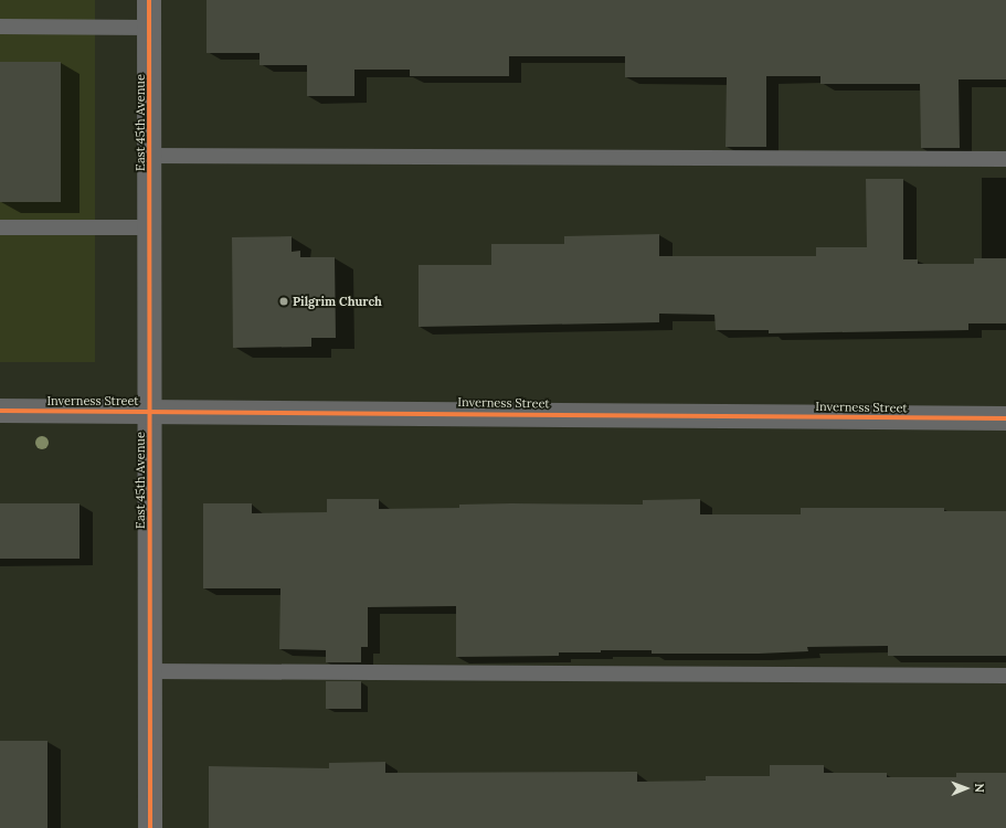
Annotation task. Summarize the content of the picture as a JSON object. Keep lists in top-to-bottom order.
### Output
{
  "streets": {
    "street": ["East 45th Avenue", "Inverness Street"]
  },
  "crossings": [
    ["East 45th Avenue", "Inverness Street"]
  ],
  "places": ["Pilgrim Church"],
  "north": "right"
}
